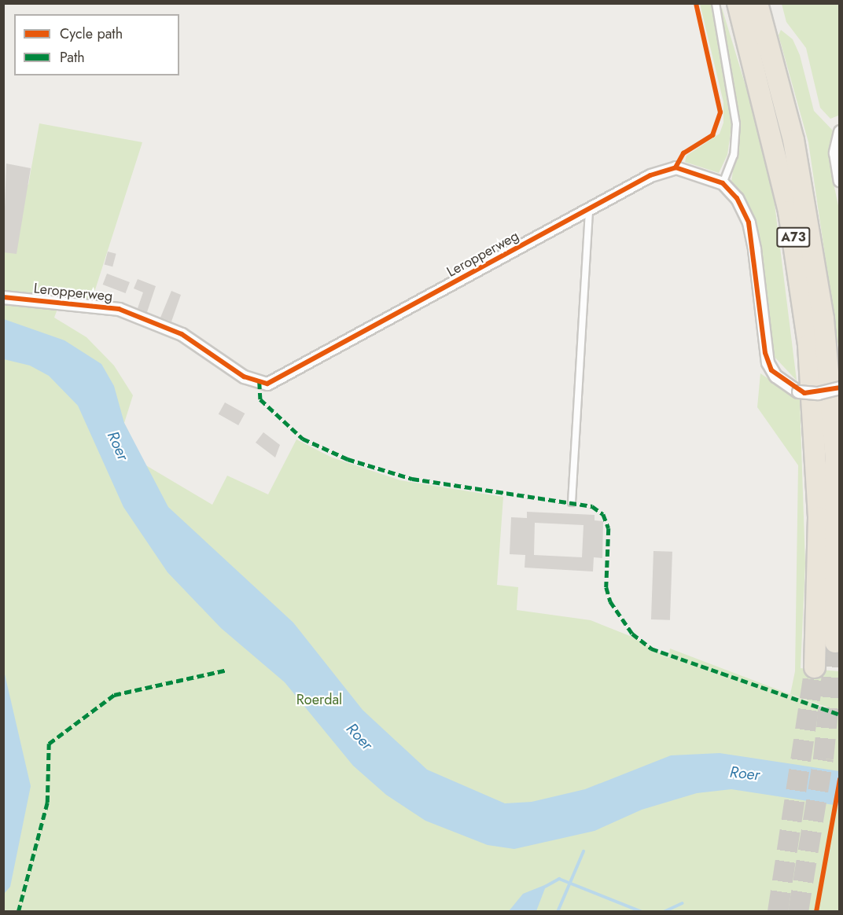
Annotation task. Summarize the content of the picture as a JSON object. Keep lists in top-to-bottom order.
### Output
{
  "streets": {
    "highway": ["A73"],
    "street": ["Leropperweg"]
  },
  "water": ["Roer"],
  "parks": ["Roerdal"],
  "legend": ["Cycle path", "Path"]
}
